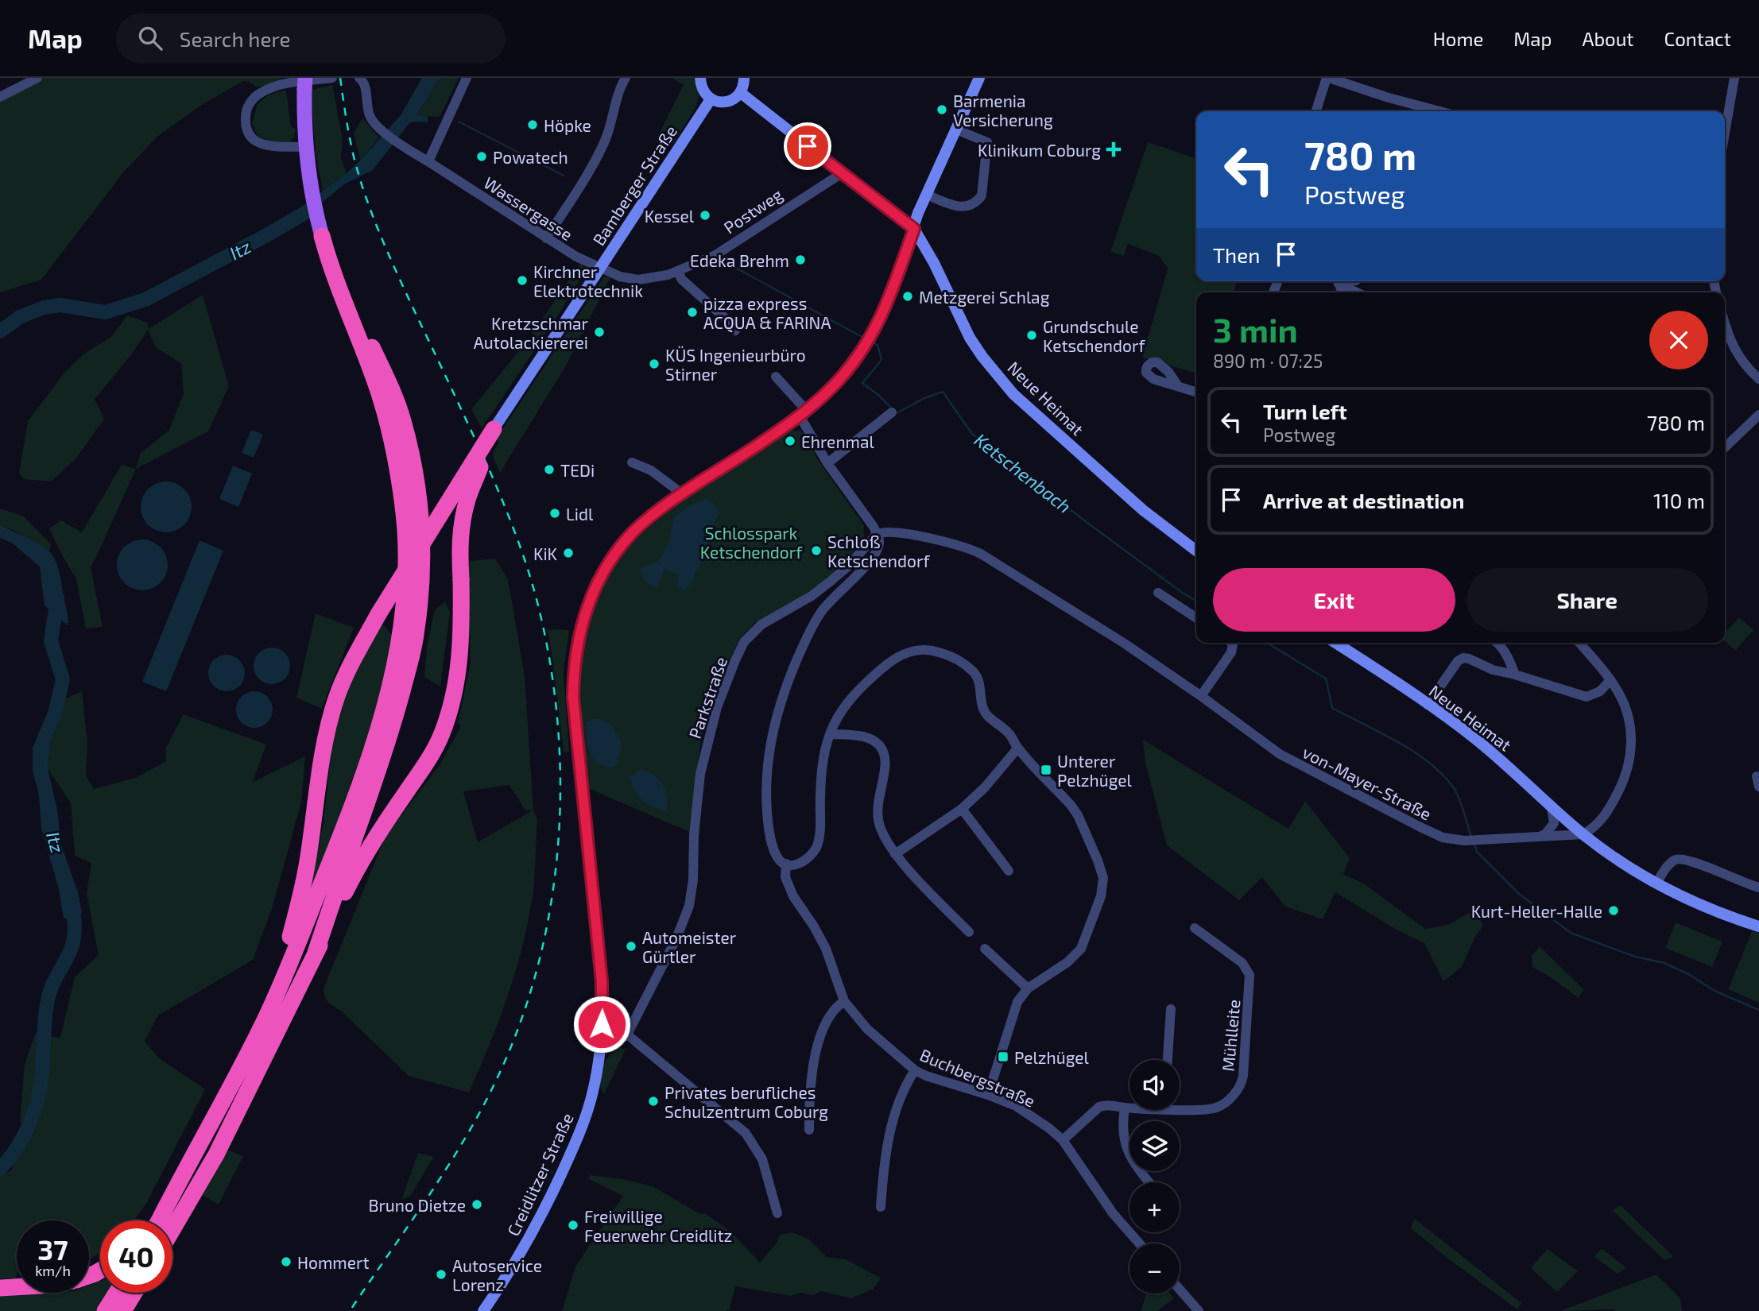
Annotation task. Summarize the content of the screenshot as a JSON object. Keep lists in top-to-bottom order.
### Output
{
  "streets": {
    "street": [
      "Bamberger Straße",
      "Wassergasse",
      "Postweg",
      "Neue Heimat",
      "Parkstraße",
      "von-Mayer-Straße",
      "Mühlleite",
      "Buchbergstraße",
      "Creidlitzer Straße"
    ]
  },
  "crossings": [
    ["Wassergasse", "Postweg"],
    ["Neue Heimat", "von-Mayer-Straße"],
    ["Neue Heimat", "Creidlitzer Straße"],
    ["Parkstraße", "von-Mayer-Straße"],
    ["Parkstraße", "Buchbergstraße"],
    ["von-Mayer-Straße", "Buchbergstraße"],
    ["Mühlleite", "Buchbergstraße"]
  ],
  "water": ["Itz", "Ketschenbach"],
  "parks": ["Schlosspark Ketschendorf"],
  "places": {
    "other": [
      "Barmenia Versicherung",
      "Höpke",
      "Powatech",
      "Kessel",
      "Edeka Brehm",
      "Kirchner Elektrotechnik",
      "Metzgerei Schlag",
      "pizza express ACQUA & FARINA",
      "Kretzschmar Autolackiererei",
      "Grundschule Ketschendorf",
      "KÜS Ingenieurbüro Stirner",
      "Ehrenmal",
      "TEDi",
      "Lidl",
      "Schloß Ketschendorf",
      "KiK",
      "Kurt-Heller-Halle",
      "Automeister Gürtler",
      "Privates berufliches Schulzentrum Coburg",
      "Bruno Dietze",
      "Freiwillige Feuerwehr Creidlitz",
      "Hommert",
      "Autoservice Lorenz"
    ],
    "health": ["Klinikum Coburg"],
    "transit": ["Unterer Pelzhügel", "Pelzhügel"]
  },
  "page": {
    "header": "Map",
    "search": "Search here",
    "nav": [
      "Home",
      "Map",
      "About",
      "Contact"
    ],
    "turn": ["780 m", "Postweg"],
    "then": "Then",
    "heading": ["3 min", "890 m · 07:25"],
    "list": [
      {
        "name": "Turn left",
        "note": "Postweg",
        "value": "780 m"
      },
      {
        "name": "Arrive at destination",
        "value": "110 m"
      }
    ],
    "buttons": ["Exit", "Share"],
    "map_buttons": ["+", "−"],
    "speed": "37 km/h",
    "limit": "40"
  }
}
